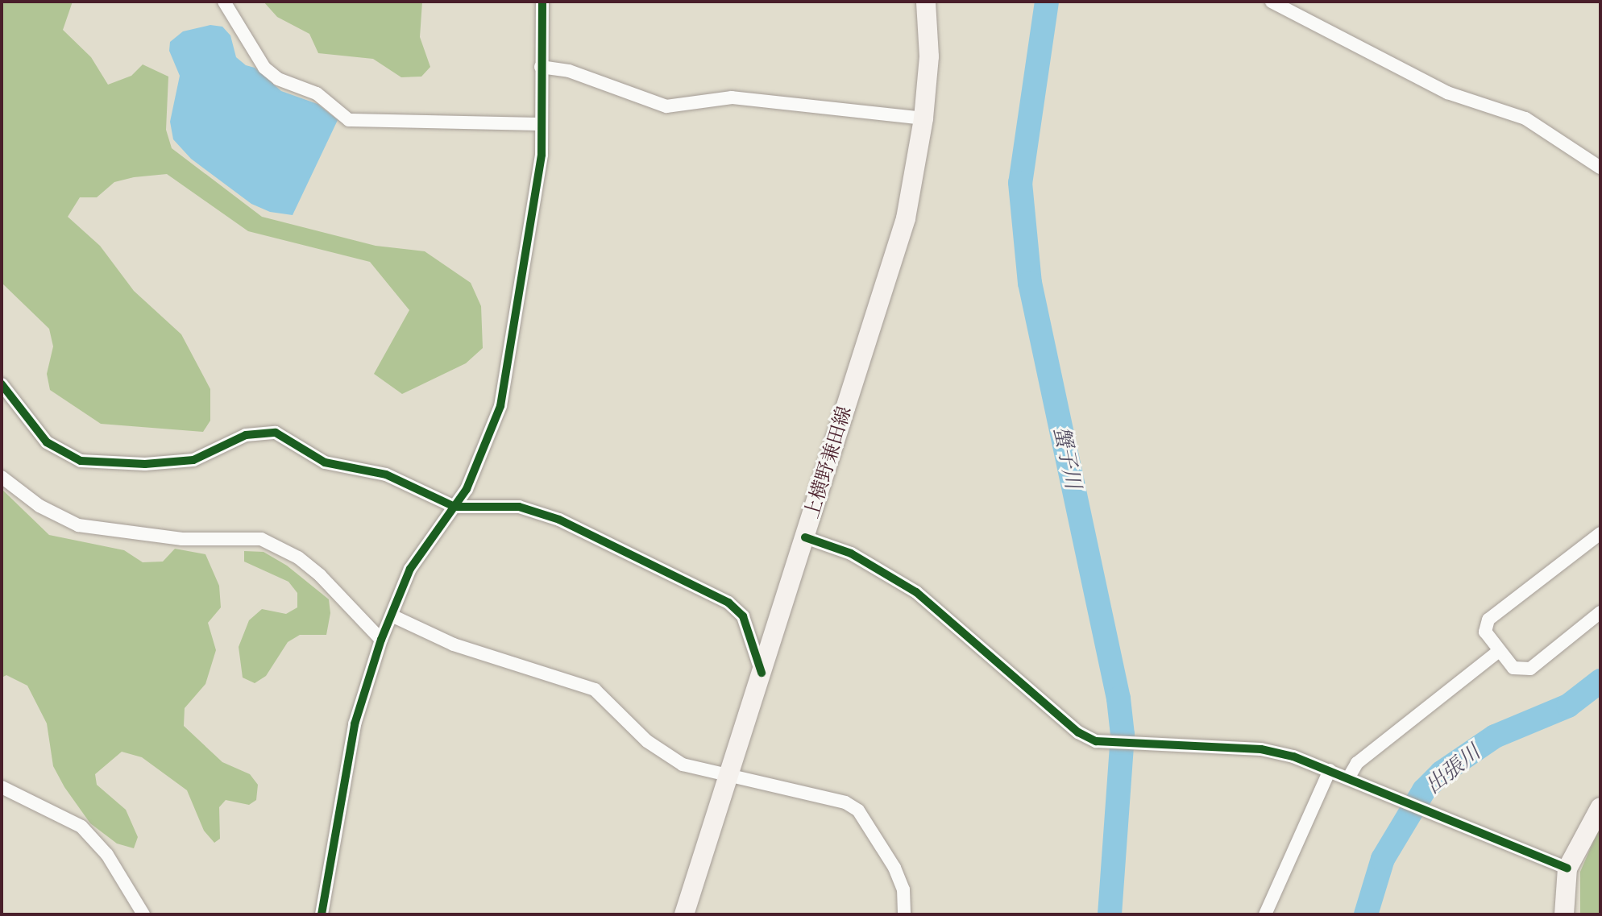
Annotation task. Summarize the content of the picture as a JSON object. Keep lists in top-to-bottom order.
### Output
{
  "streets": {
    "main road": ["上横野兼田線"]
  },
  "water": ["蟹子川", "出張川"]
}
